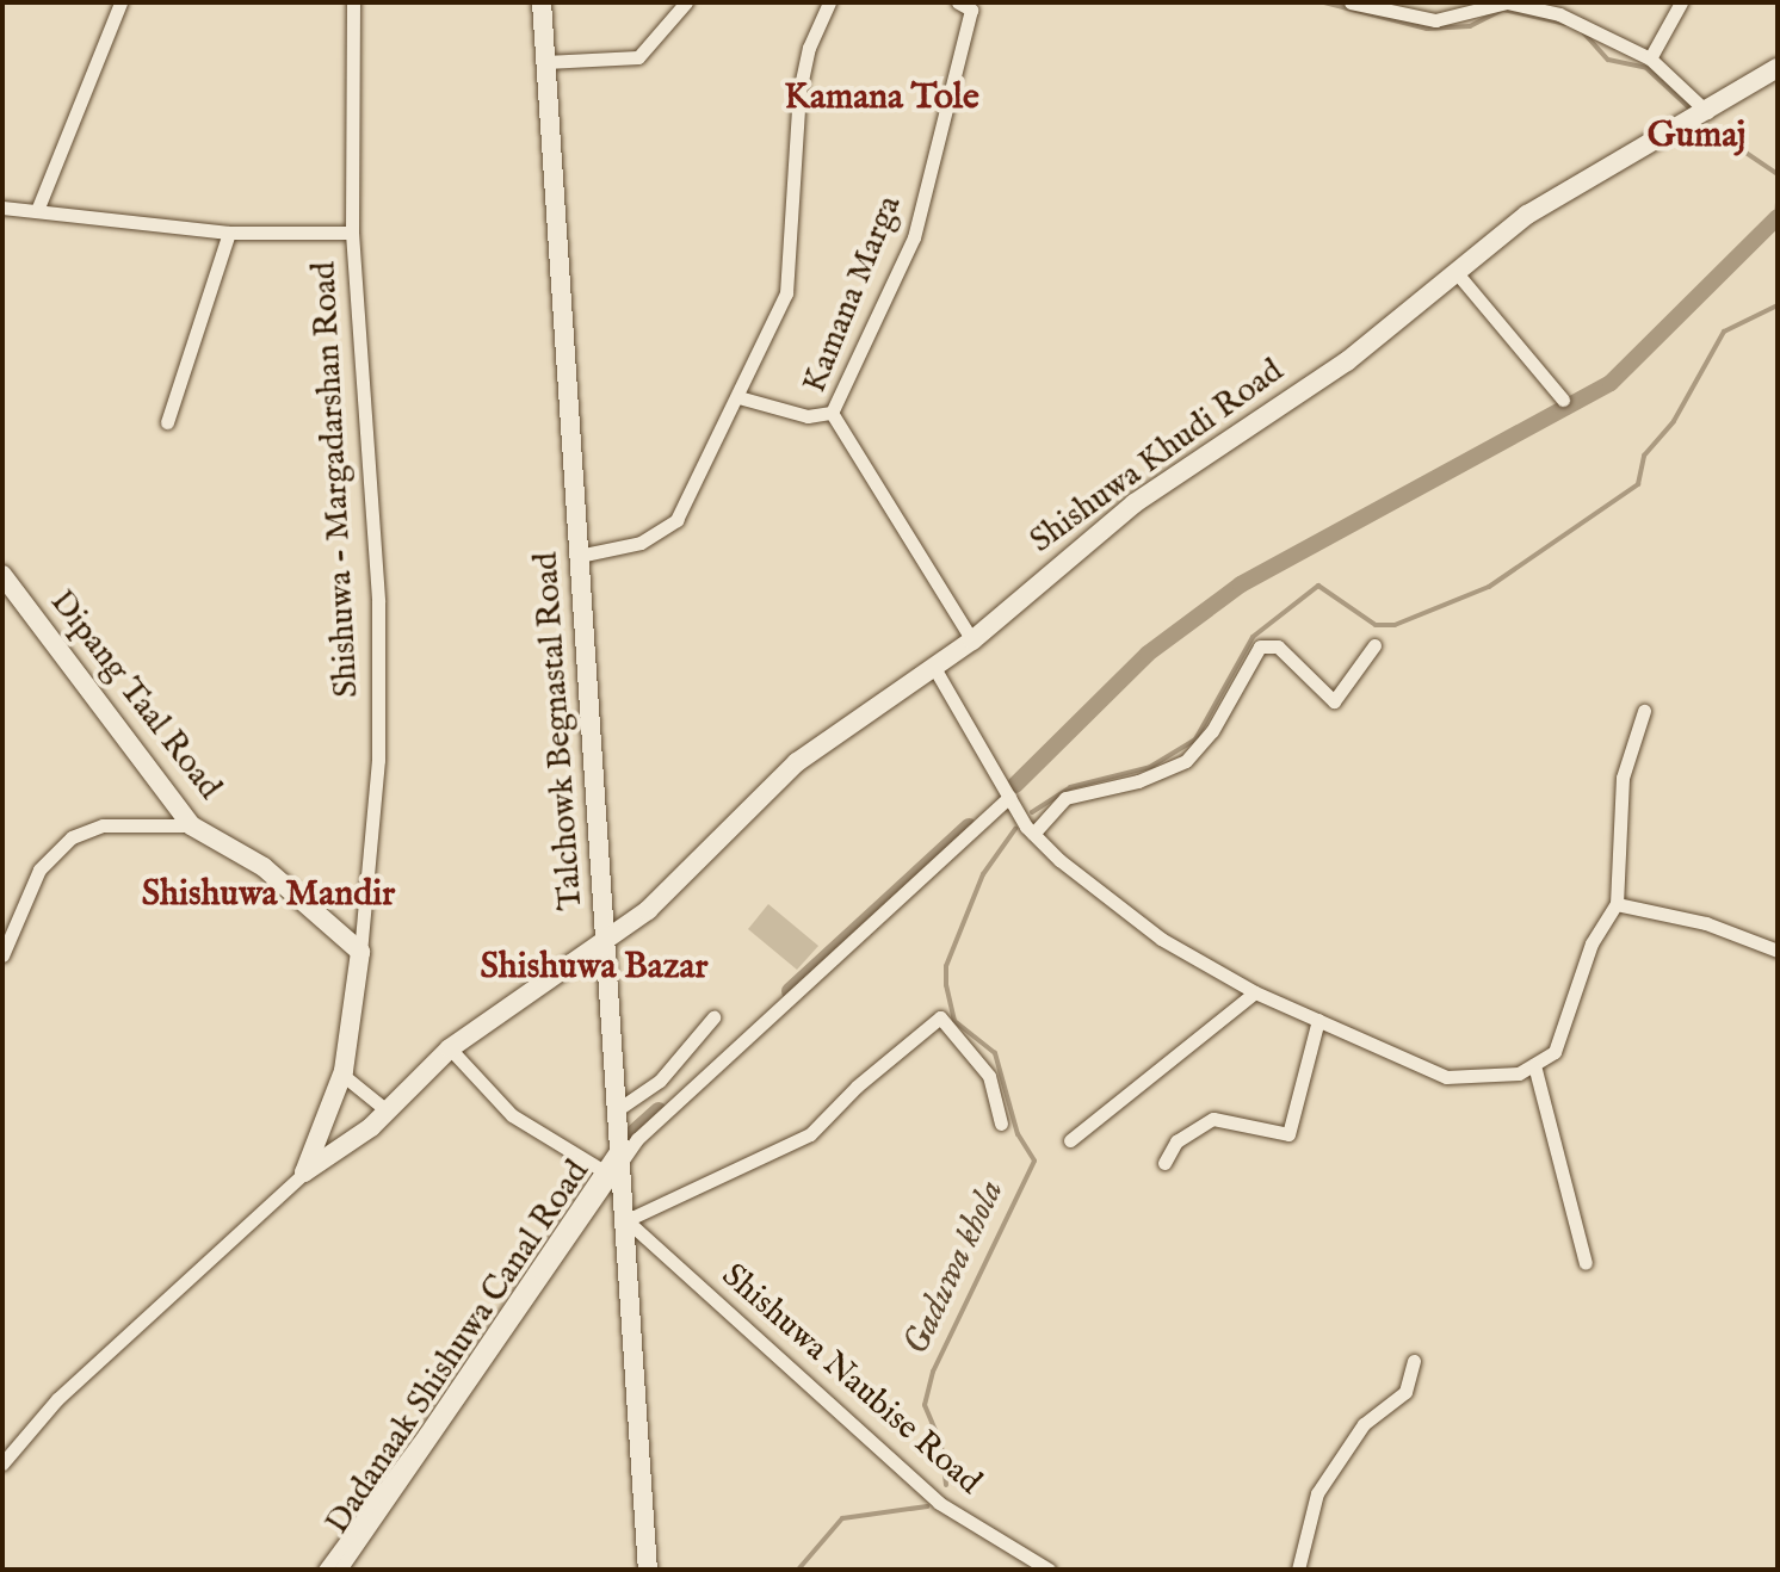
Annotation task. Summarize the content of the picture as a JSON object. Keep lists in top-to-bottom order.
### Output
{
  "streets": {
    "main road": ["Shishuwa Khudi Road", "Dipang Taal Road", "Talchowk Begnastal Road"],
    "street": [
      "Kamana Marga",
      "Shishuwa - Margadarshan Road",
      "Dadanaak Shishuwa Canal Road",
      "Shishuwa Naubise Road"
    ]
  },
  "crossings": [
    ["Kamana Marga", "Shishuwa Khudi Road"],
    ["Shishuwa Khudi Road", "Talchowk Begnastal Road"],
    ["Shishuwa - Margadarshan Road", "Dipang Taal Road"],
    ["Talchowk Begnastal Road", "Dadanaak Shishuwa Canal Road"],
    ["Talchowk Begnastal Road", "Shishuwa Naubise Road"]
  ],
  "districts": [
    "Kamana Tole",
    "Gumaj",
    "Shishuwa Mandir",
    "Shishuwa Bazar"
  ],
  "water": ["Gaduwa khola"]
}
